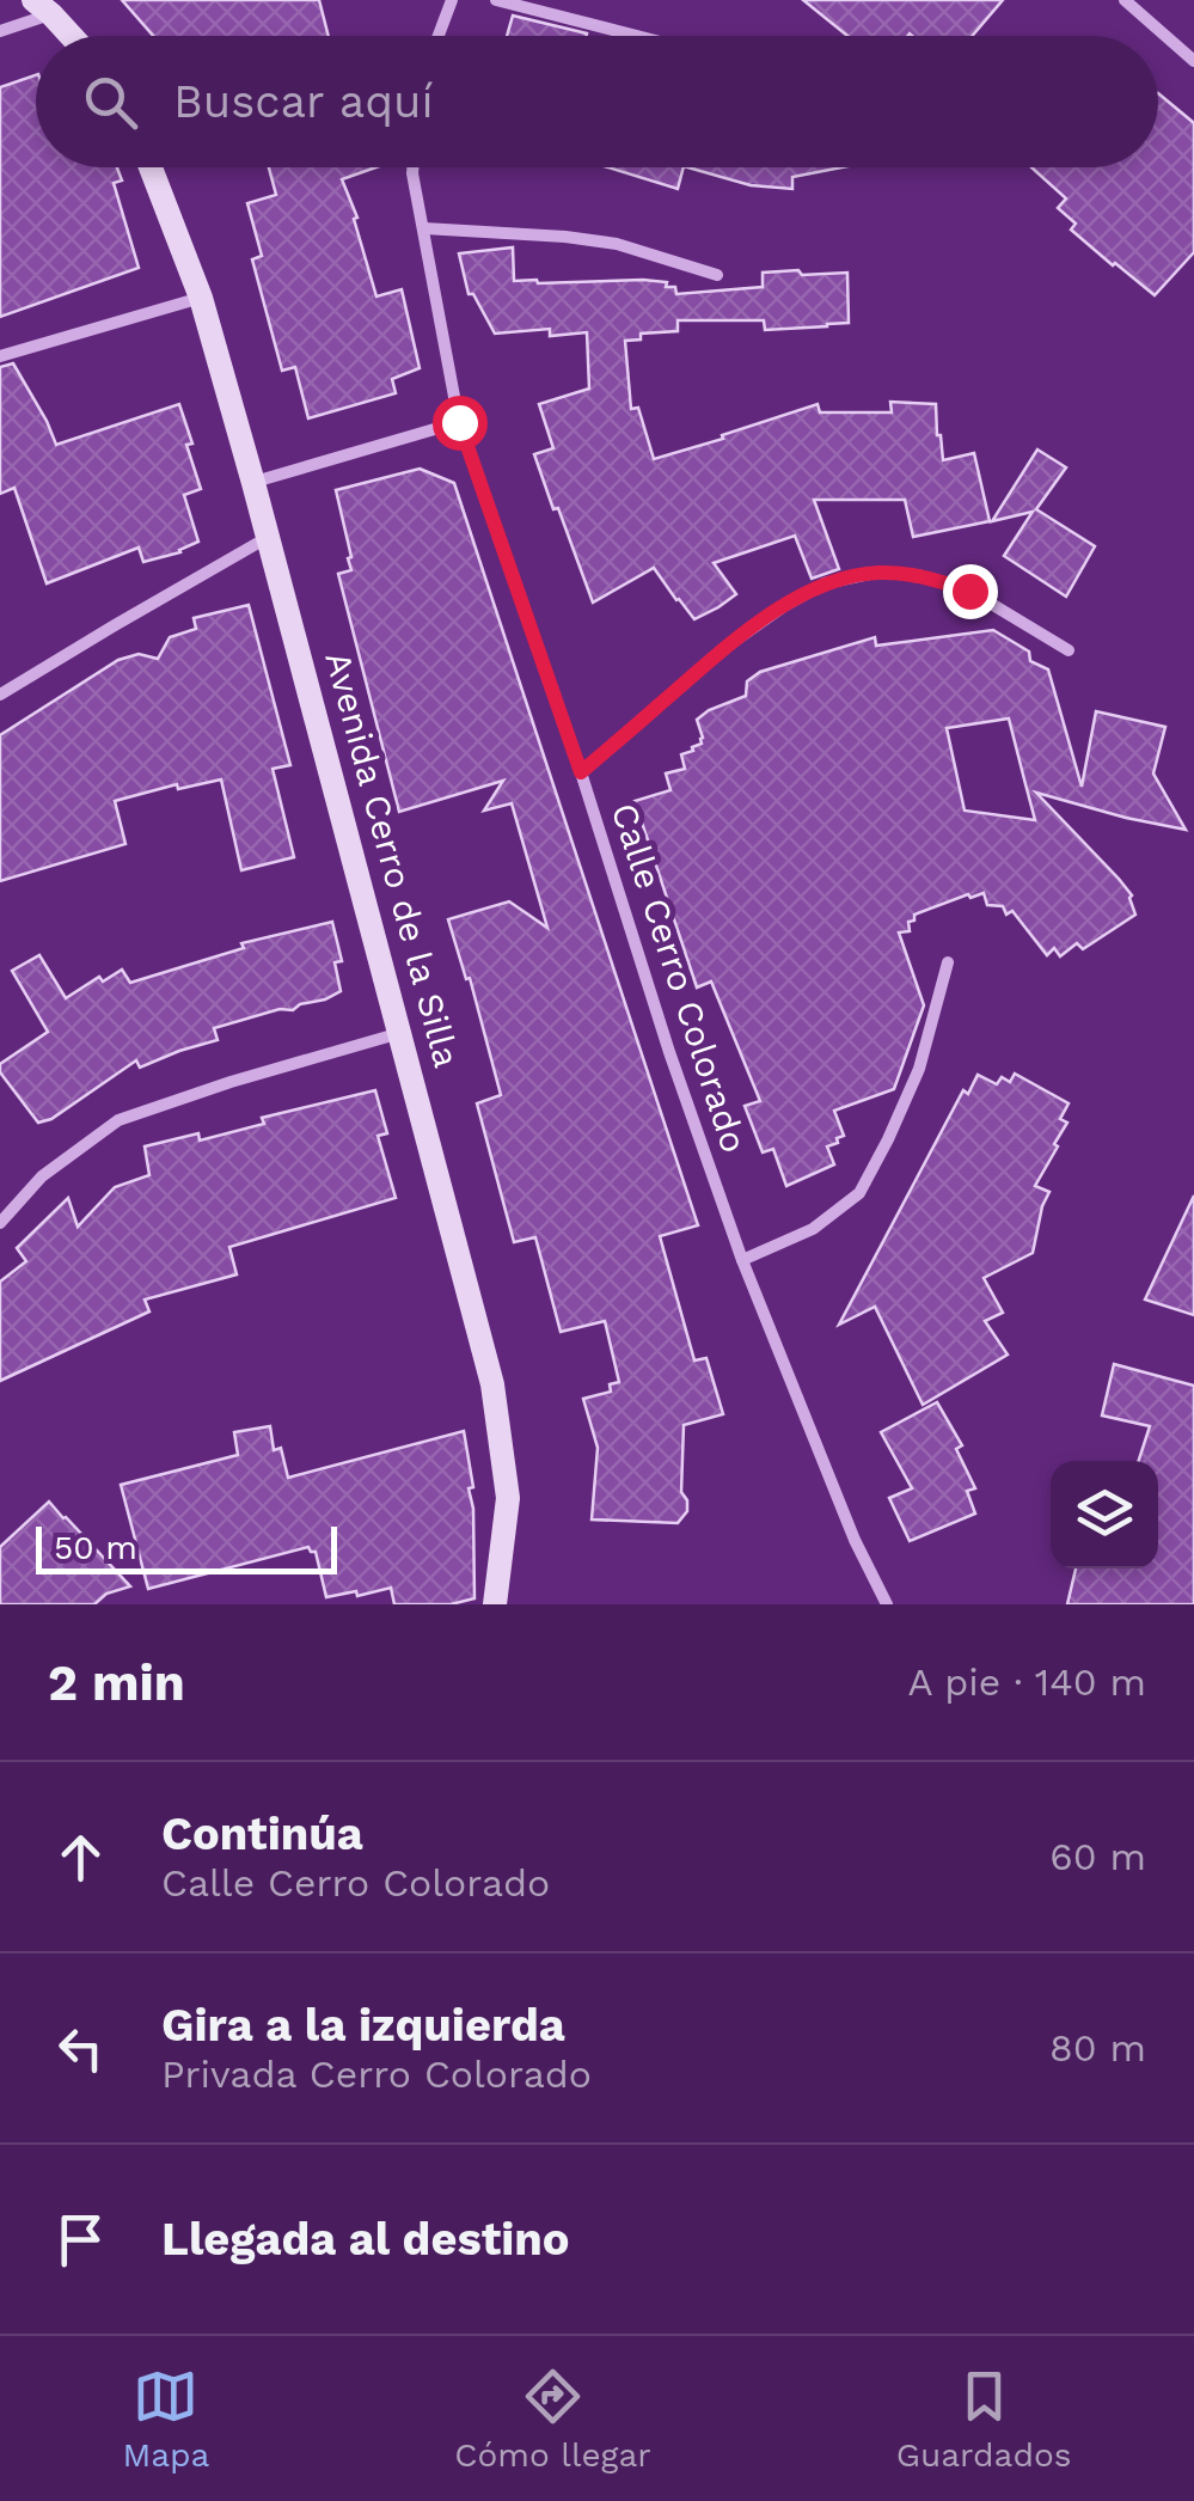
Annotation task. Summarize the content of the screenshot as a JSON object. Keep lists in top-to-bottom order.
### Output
{
  "streets": {
    "main road": ["Avenida Cerro de la Silla"],
    "street": ["Calle Cerro Colorado"]
  },
  "scale_bar": "50 m",
  "page": {
    "search": "Buscar aquí",
    "scale": "50 m",
    "heading": ["2 min", "A pie · 140 m"],
    "list": [
      ["Continúa", "Calle Cerro Colorado", "60 m"],
      ["Gira a la izquierda", "Privada Cerro Colorado", "80 m"],
      "Llegada al destino"
    ],
    "nav": ["Mapa", "Cómo llegar", "Guardados"]
  }
}
